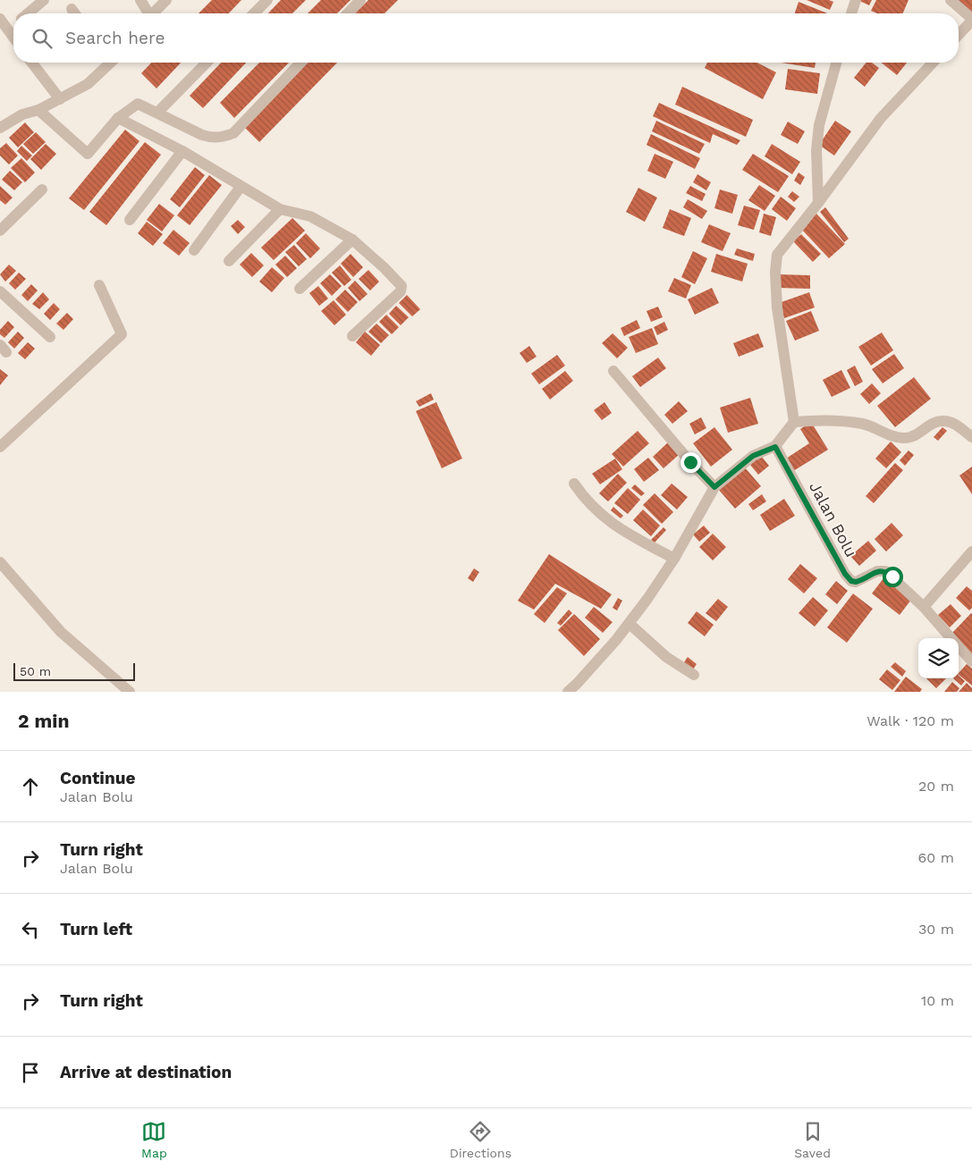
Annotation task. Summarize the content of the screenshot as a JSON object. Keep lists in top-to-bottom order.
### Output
{
  "streets": {
    "street": ["Jalan Bolu"]
  },
  "scale_bar": "50 m",
  "page": {
    "search": "Search here",
    "scale": "50 m",
    "heading": ["2 min", "Walk · 120 m"],
    "list": [
      ["Continue", "Jalan Bolu", "20 m"],
      ["Turn right", "Jalan Bolu", "60 m"],
      ["Turn left", "30 m"],
      ["Turn right", "10 m"],
      "Arrive at destination"
    ],
    "nav": ["Map", "Directions", "Saved"]
  }
}
